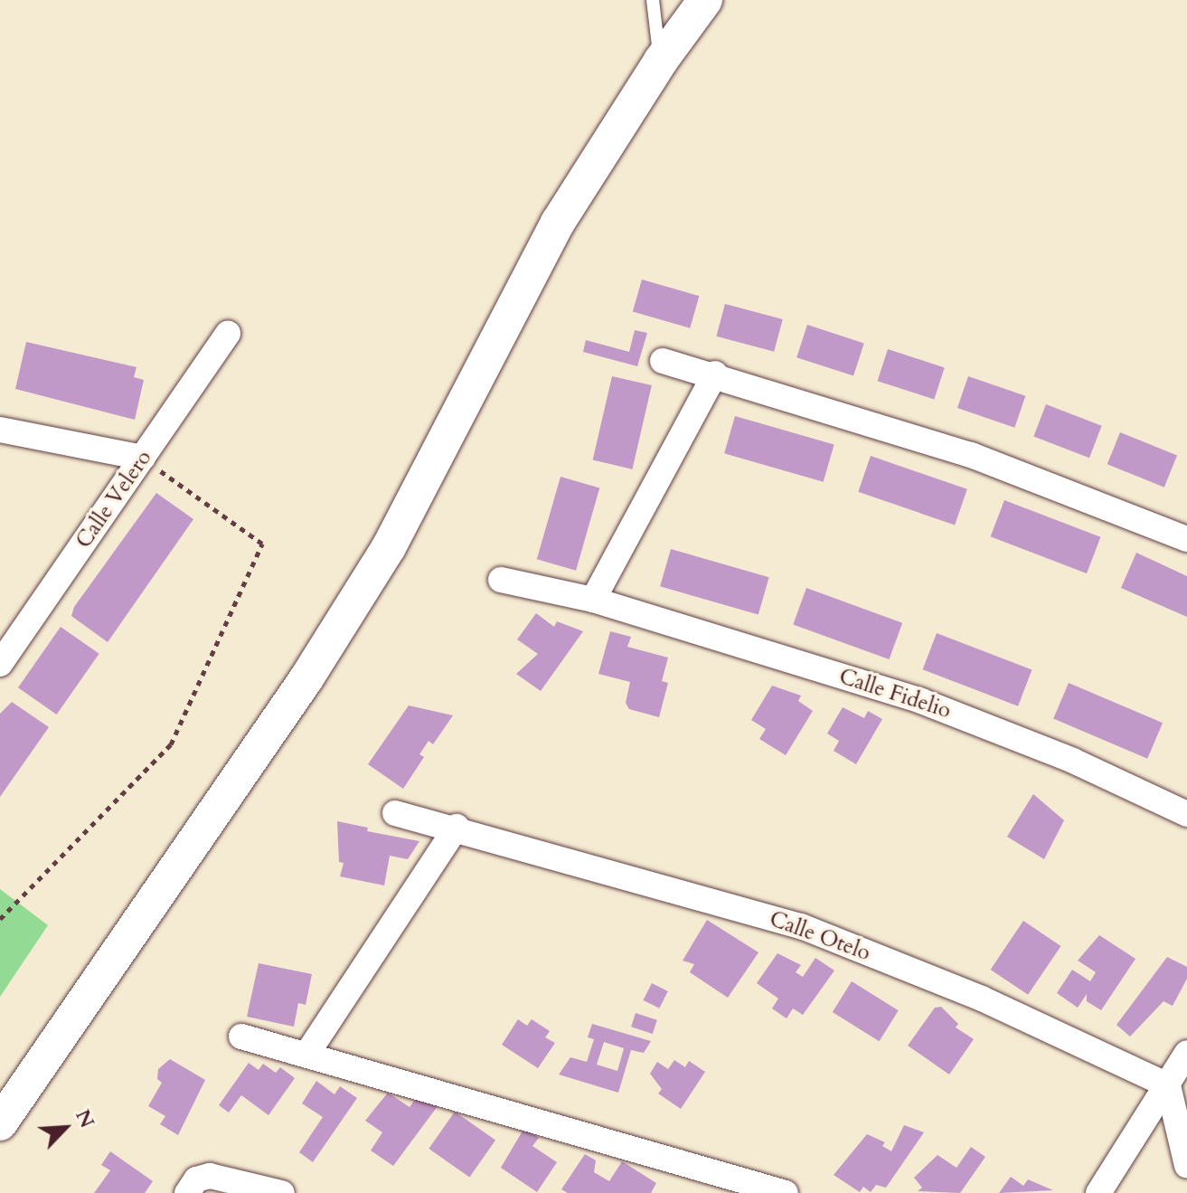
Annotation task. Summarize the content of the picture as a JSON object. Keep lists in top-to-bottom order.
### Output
{
  "streets": {
    "street": ["Calle Velero", "Calle Fidelio", "Calle Otelo"]
  },
  "north": "top right"
}
